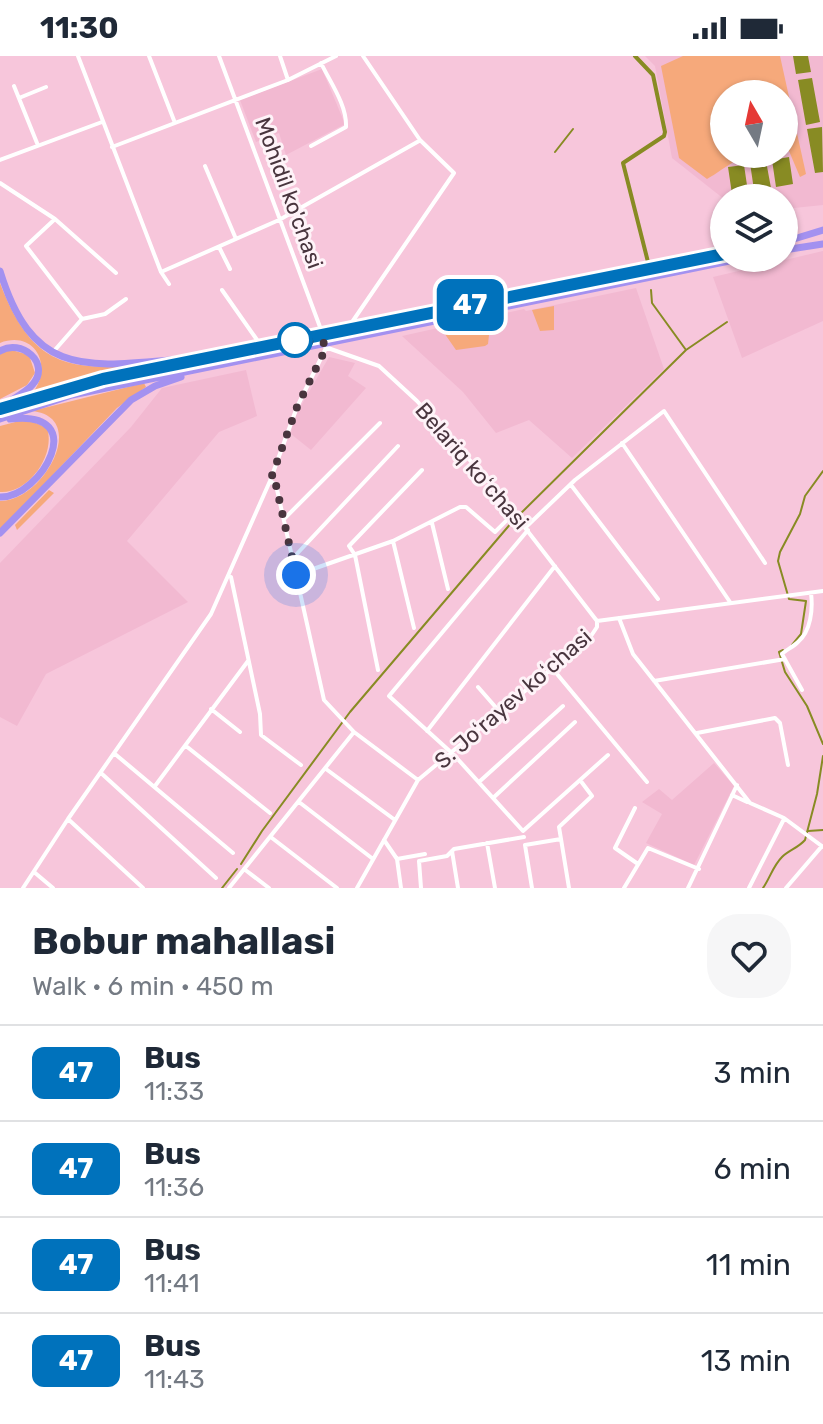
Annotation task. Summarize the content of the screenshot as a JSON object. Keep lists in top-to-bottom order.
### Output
{
  "streets": {
    "street": ["Mohidil ko'chasi", "Belariq koʻchasi", "S. Joʻrayev koʻchasi"]
  },
  "crossings": [
    ["Mohidil ko'chasi", "Belariq koʻchasi"],
    ["Belariq koʻchasi", "S. Joʻrayev koʻchasi"]
  ],
  "lines": ["bus line 47"],
  "north": "top",
  "page": {
    "status": "11:30",
    "on_map": "47",
    "heading": ["Bobur mahallasi", "Walk · 6 min · 450 m"],
    "list": [
      {
        "mark": "47",
        "name": "Bus",
        "note": "11:33",
        "value": "3 min"
      },
      {
        "mark": "47",
        "name": "Bus",
        "note": "11:36",
        "value": "6 min"
      },
      {
        "mark": "47",
        "name": "Bus",
        "note": "11:41",
        "value": "11 min"
      },
      {
        "mark": "47",
        "name": "Bus",
        "note": "11:43",
        "value": "13 min"
      }
    ]
  }
}
